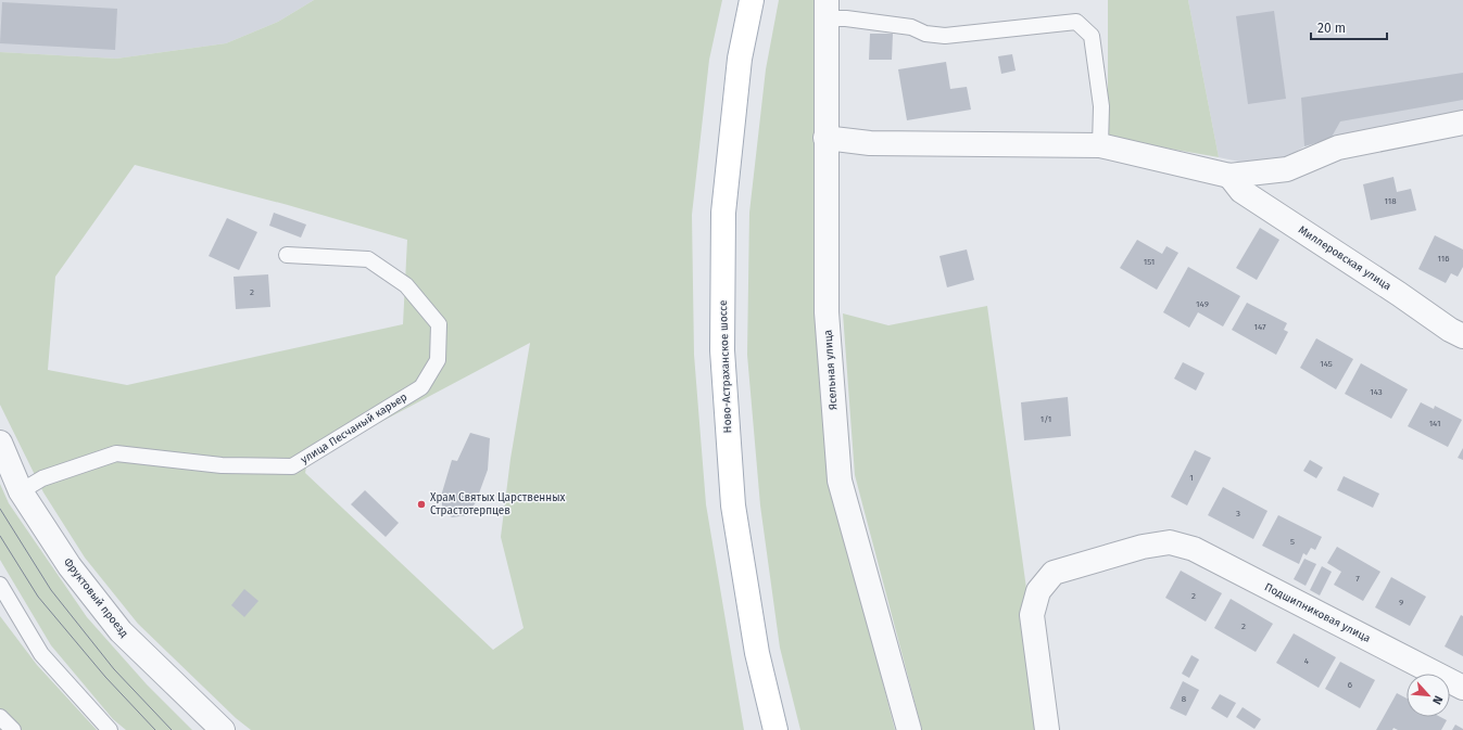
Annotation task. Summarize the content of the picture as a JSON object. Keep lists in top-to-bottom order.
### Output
{
  "streets": {
    "main road": ["Ново-Астраханское шоссе"],
    "street": [
      "Миллеровская улица",
      "Ясельная улица",
      "Фруктовый проезд",
      "Подшипниковая улица"
    ],
    "lane": ["улица Песчаный карьер"]
  },
  "crossings": [
    ["улица Песчаный карьер", "Фруктовый проезд"]
  ],
  "places": ["Храм Святых Царственных Страстотерпцев"],
  "house_numbers": [
    "118",
    "116",
    "151",
    "2",
    "149",
    "147",
    "145",
    "143",
    "1/1",
    "141",
    "1",
    "3",
    "5",
    "7",
    "2",
    "9",
    "2",
    "4",
    "6",
    "8"
  ],
  "scale_bar": "20 m",
  "north": "bottom right"
}
